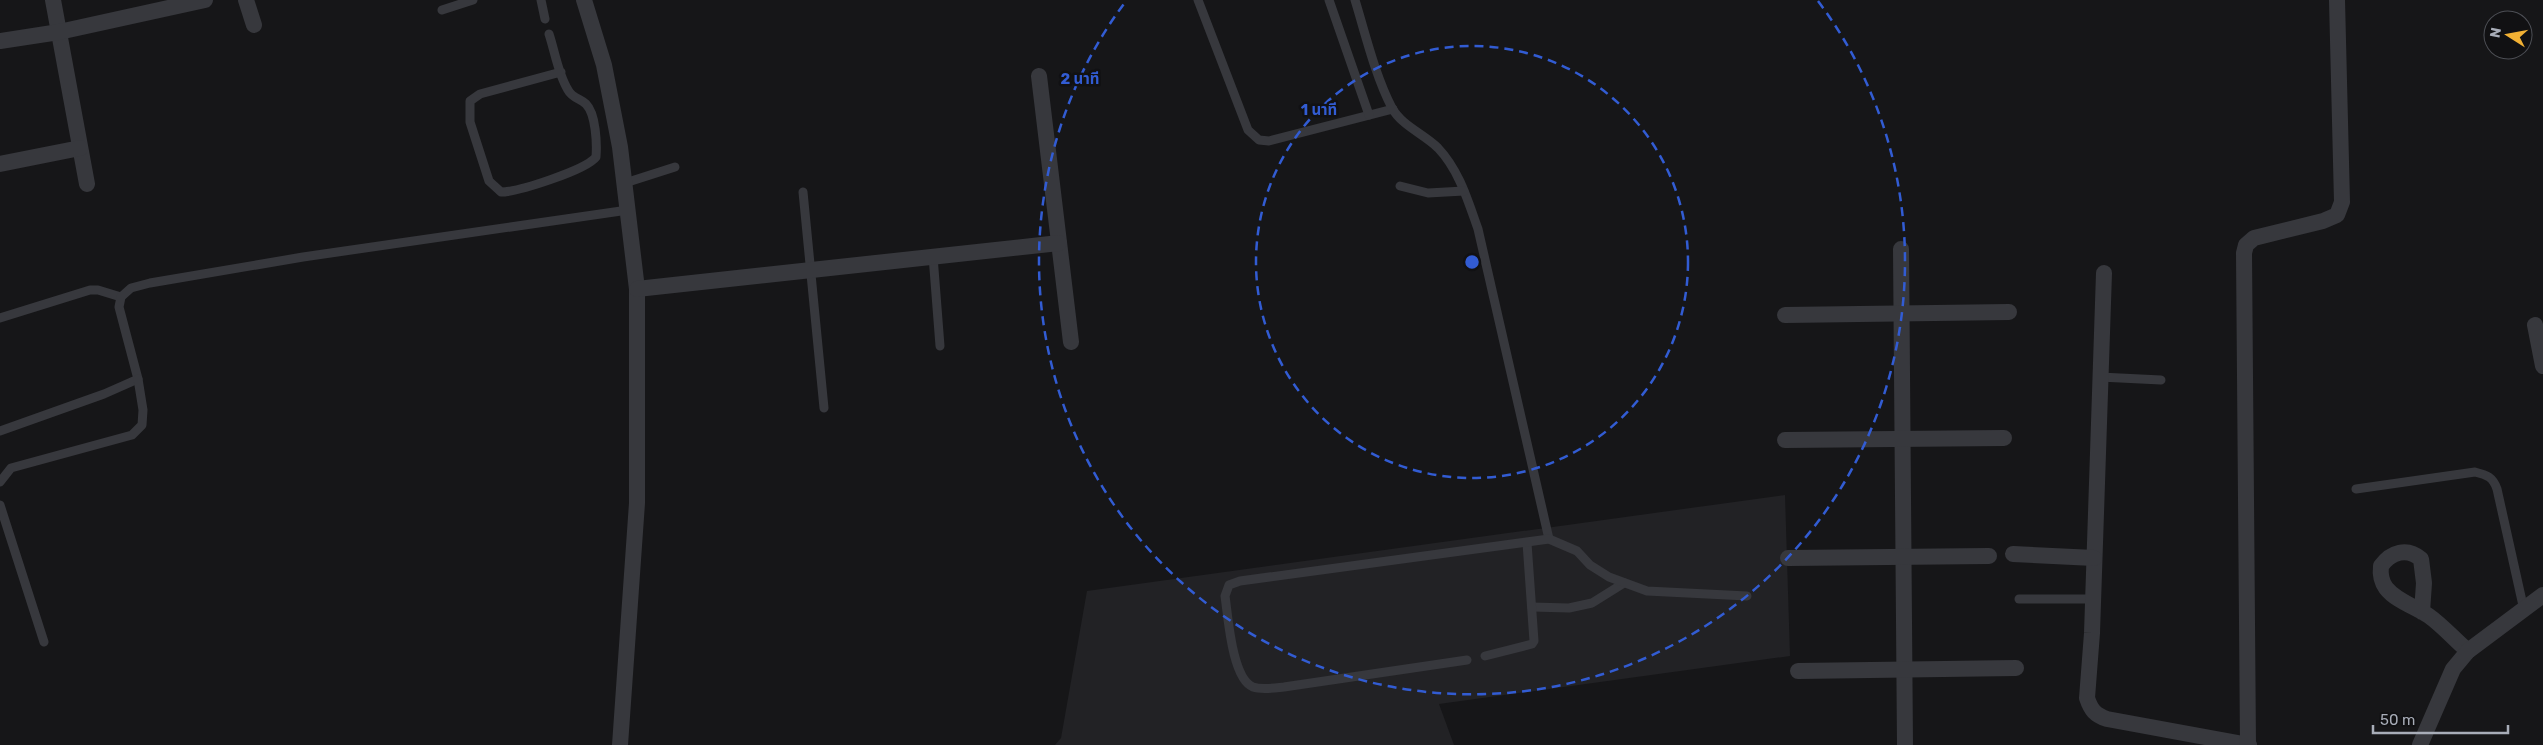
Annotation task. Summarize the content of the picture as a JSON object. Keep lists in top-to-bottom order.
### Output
{
  "scale_bar": "50 m",
  "north": "left",
  "rings": ["2 นาที", "1 นาที"]
}
